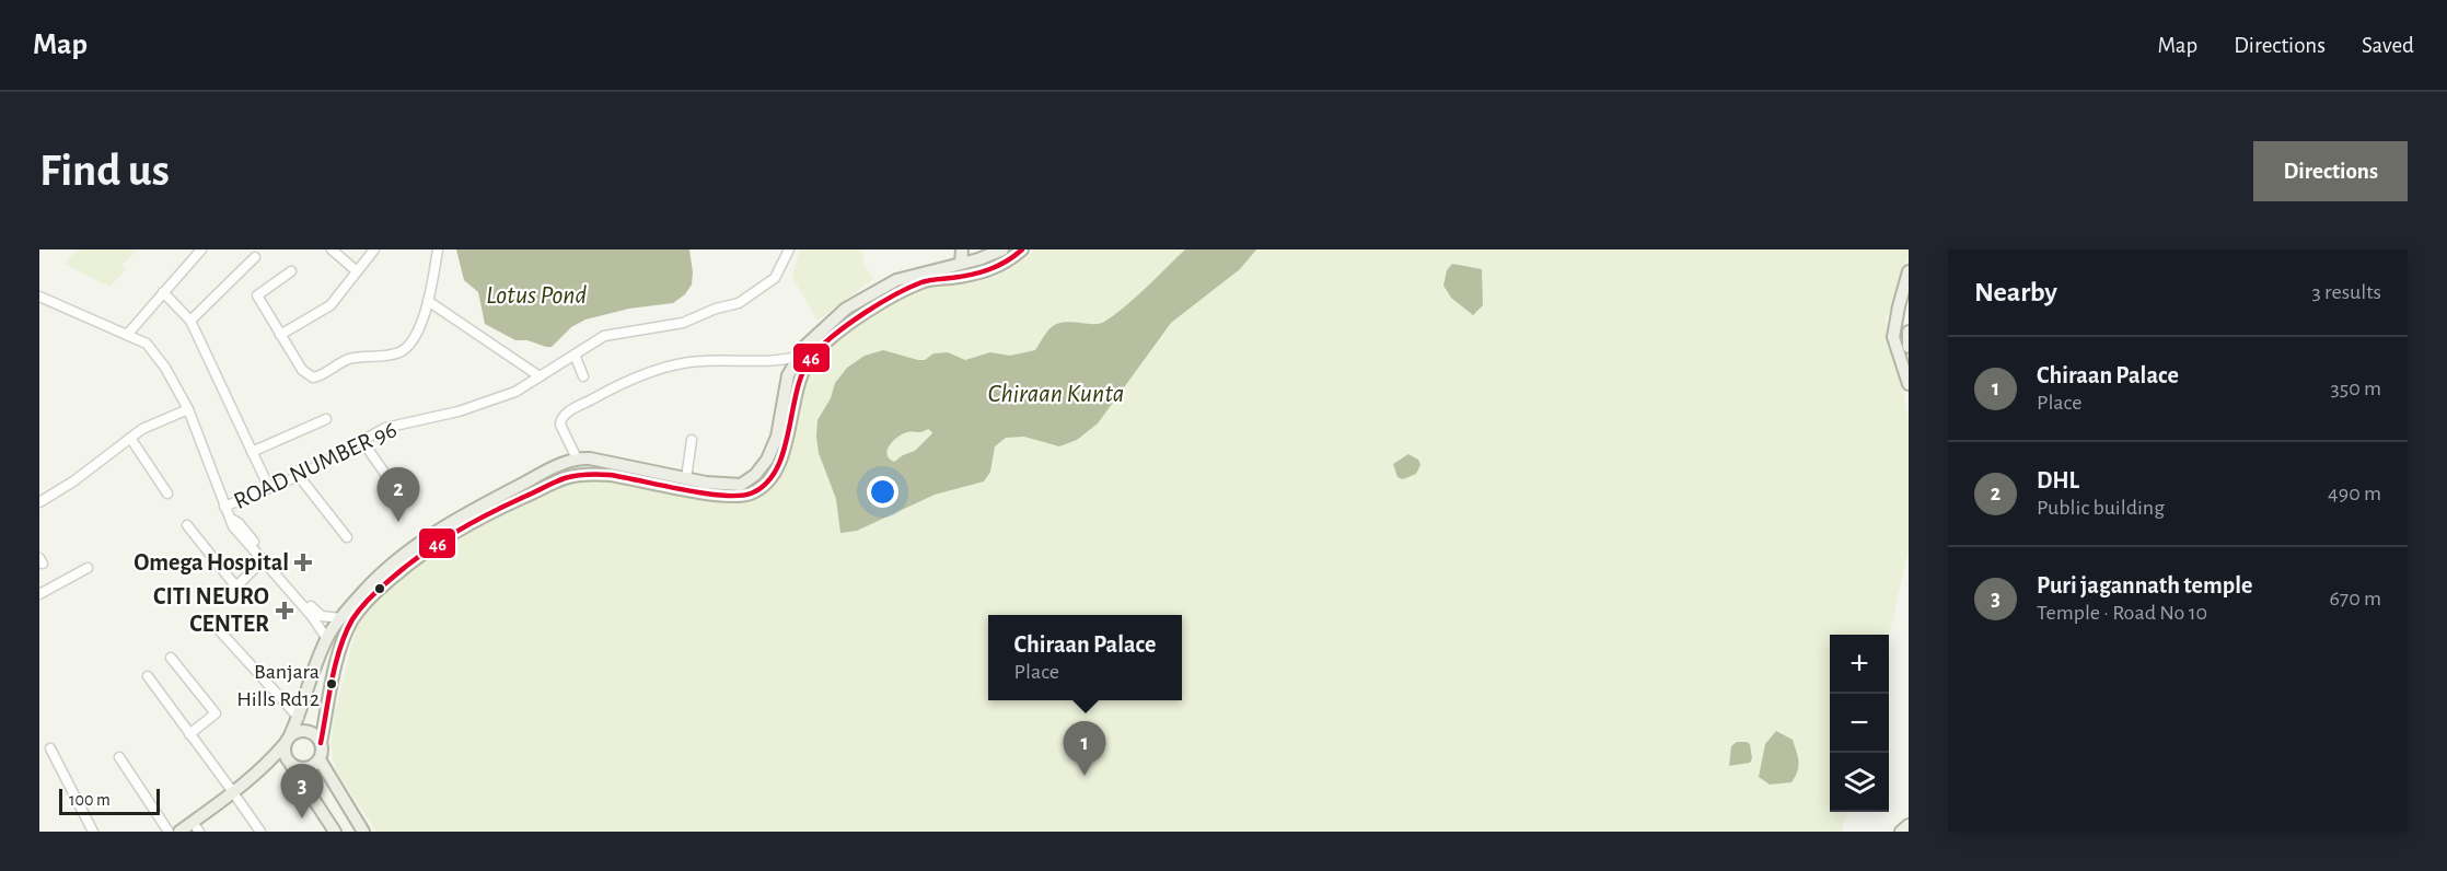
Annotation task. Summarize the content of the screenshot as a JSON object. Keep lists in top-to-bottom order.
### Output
{
  "streets": {
    "street": ["ROAD NUMBER 96"]
  },
  "water": ["Lotus Pond", "Chiraan Kunta"],
  "places": {
    "health": ["Omega Hospital", "CITI NEURO CENTER"],
    "other": ["Banjara Hills Rd12"]
  },
  "lines": ["transit line 46"],
  "scale_bar": "100 m",
  "page": {
    "header": "Map",
    "nav": ["Map", "Directions", "Saved"],
    "buttons": "Directions",
    "title": "Find us",
    "heading": ["Nearby", "3 results"],
    "list": [
      {
        "mark": "1",
        "name": "Chiraan Palace",
        "note": "Place",
        "value": "350 m"
      },
      {
        "mark": "2",
        "name": "DHL",
        "note": "Public building",
        "value": "490 m"
      },
      {
        "mark": "3",
        "name": "Puri jagannath temple",
        "note": "Temple · Road No 10",
        "value": "670 m"
      }
    ],
    "pins": ["2", "1", "3"],
    "popup": ["Chiraan Palace", "Place"],
    "map_buttons": ["+", "−"],
    "scale": "100 m"
  }
}
